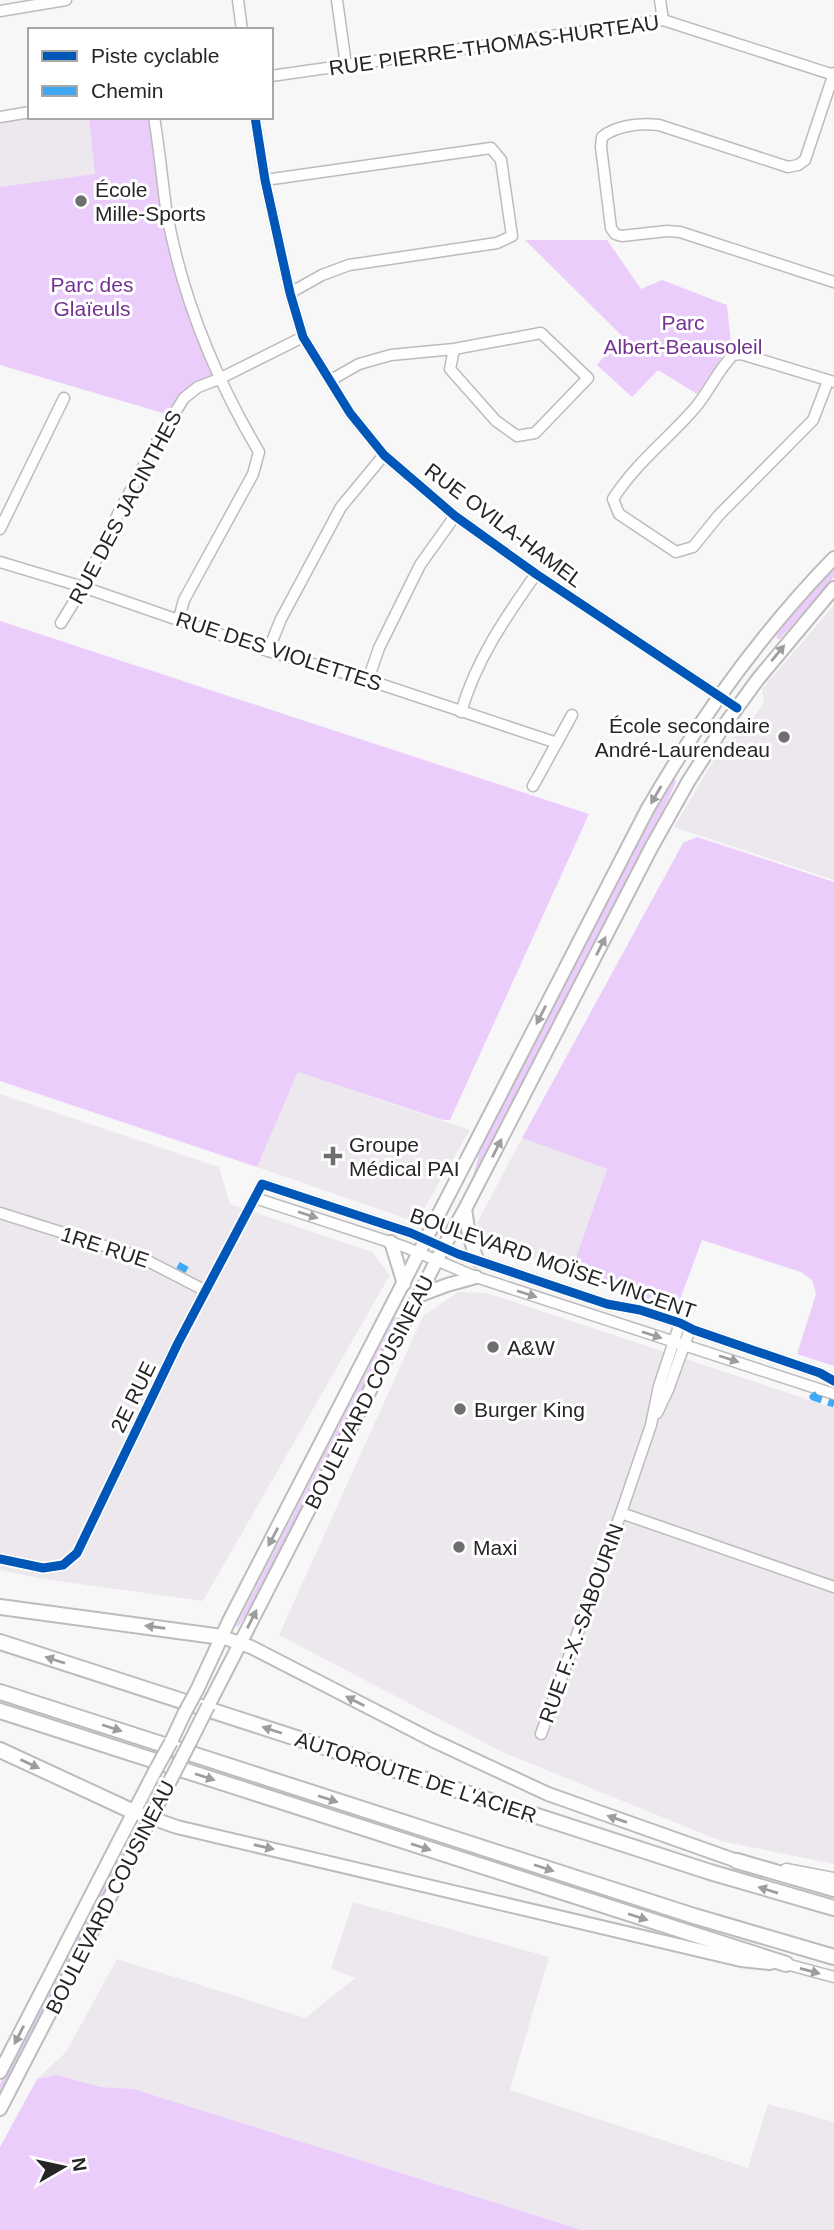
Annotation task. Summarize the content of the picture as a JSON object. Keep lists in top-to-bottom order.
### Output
{
  "streets": {
    "highway": ["AUTOROUTE DE L'ACIER"],
    "main road": ["BOULEVARD COUSINEAU"],
    "street": [
      "RUE PIERRE-THOMAS-HURTEAU",
      "RUE DES JACINTHES",
      "RUE OVILA-HAMEL",
      "RUE DES VIOLETTES",
      "1RE RUE",
      "BOULEVARD MOÏSE-VINCENT",
      "2E RUE",
      "RUE F.-X.-SABOURIN"
    ]
  },
  "crossings": [
    ["RUE DES JACINTHES", "RUE OVILA-HAMEL"],
    ["RUE DES JACINTHES", "RUE DES VIOLETTES"],
    ["RUE OVILA-HAMEL", "BOULEVARD COUSINEAU"],
    ["1RE RUE", "2E RUE"],
    ["BOULEVARD MOÏSE-VINCENT", "BOULEVARD COUSINEAU"],
    ["BOULEVARD MOÏSE-VINCENT", "2E RUE"],
    ["BOULEVARD MOÏSE-VINCENT", "RUE F.-X.-SABOURIN"]
  ],
  "parks": ["Parc des Glaïeuls", "Parc Albert-Beausoleil"],
  "places": {
    "other": [
      "École Mille-Sports",
      "École secondaire André-Laurendeau",
      "A&W",
      "Burger King",
      "Maxi"
    ],
    "health": ["Groupe Médical PAI"]
  },
  "legend": ["Piste cyclable", "Chemin"],
  "north": "right"
}
